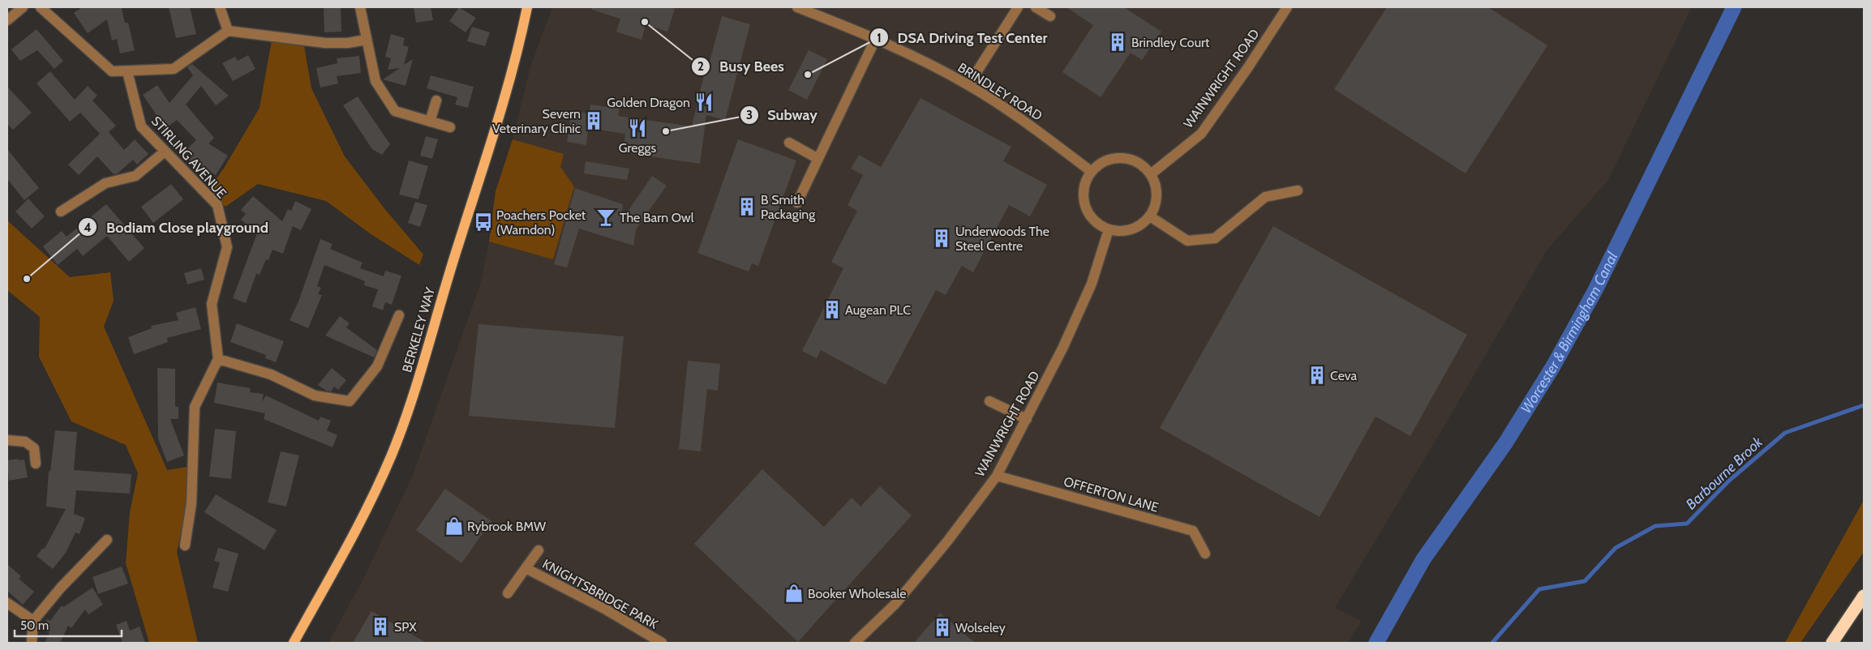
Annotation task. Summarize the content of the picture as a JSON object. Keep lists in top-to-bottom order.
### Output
{
  "streets": {
    "main road": ["BERKELEY WAY"],
    "street": [
      "WAINWRIGHT ROAD",
      "BRINDLEY ROAD",
      "STIRLING AVENUE",
      "OFFERTON LANE",
      "KNIGHTSBRIDGE PARK"
    ]
  },
  "crossings": [
    ["WAINWRIGHT ROAD", "BRINDLEY ROAD"],
    ["WAINWRIGHT ROAD", "OFFERTON LANE"]
  ],
  "water": ["Worcester & Birmingham Canal", "Barbourne Brook"],
  "places": {
    "other": [
      "Busy Bees",
      "DSA Driving Test Center",
      "Subway",
      "Bodiam Close playground"
    ],
    "building": [
      "Brindley Court",
      "Severn Veterinary Clinic",
      "B Smith Packaging",
      "Underwoods The Steel Centre",
      "Augean PLC",
      "Ceva",
      "SPX",
      "Wolseley"
    ],
    "restaurant": ["Golden Dragon", "Greggs"],
    "bar": ["The Barn Owl"],
    "bus stop": ["Poachers Pocket (Warndon)"],
    "shop": ["Rybrook BMW", "Booker Wholesale"]
  },
  "scale_bar": "50 m"
}
